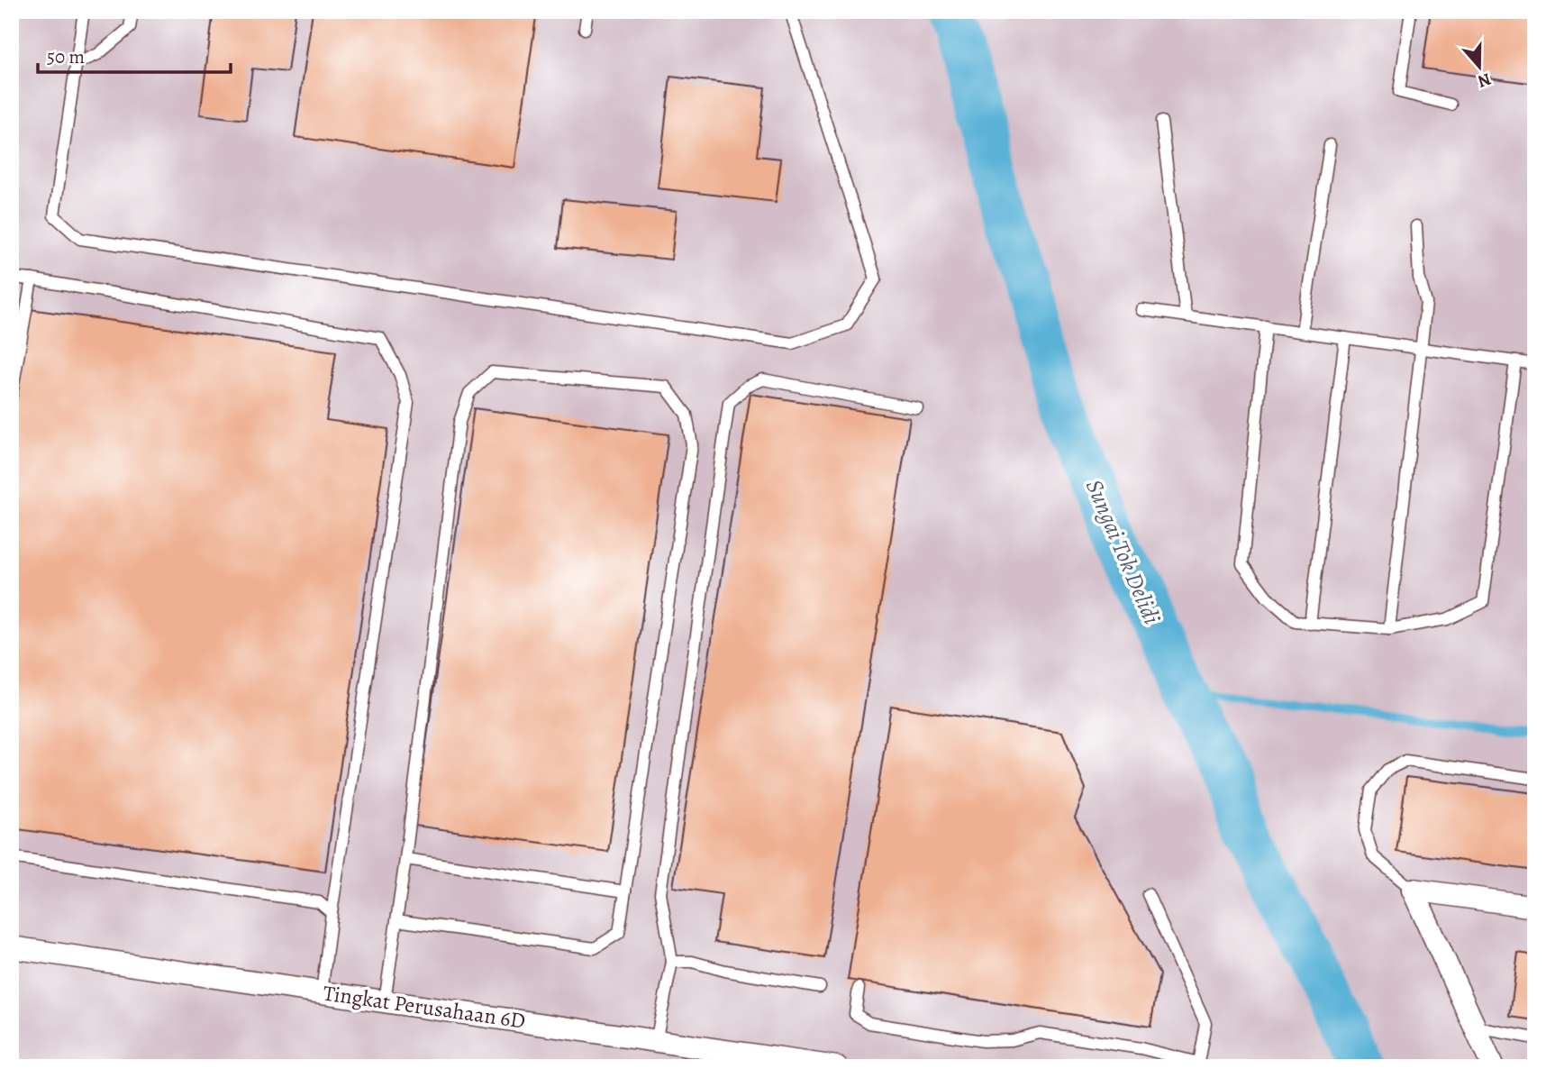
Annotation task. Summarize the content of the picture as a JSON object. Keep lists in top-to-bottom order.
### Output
{
  "streets": {
    "street": ["Tingkat Perusahaan 6D"]
  },
  "water": ["Sungai Tok Delidi"],
  "scale_bar": "50 m",
  "north": "bottom"
}
